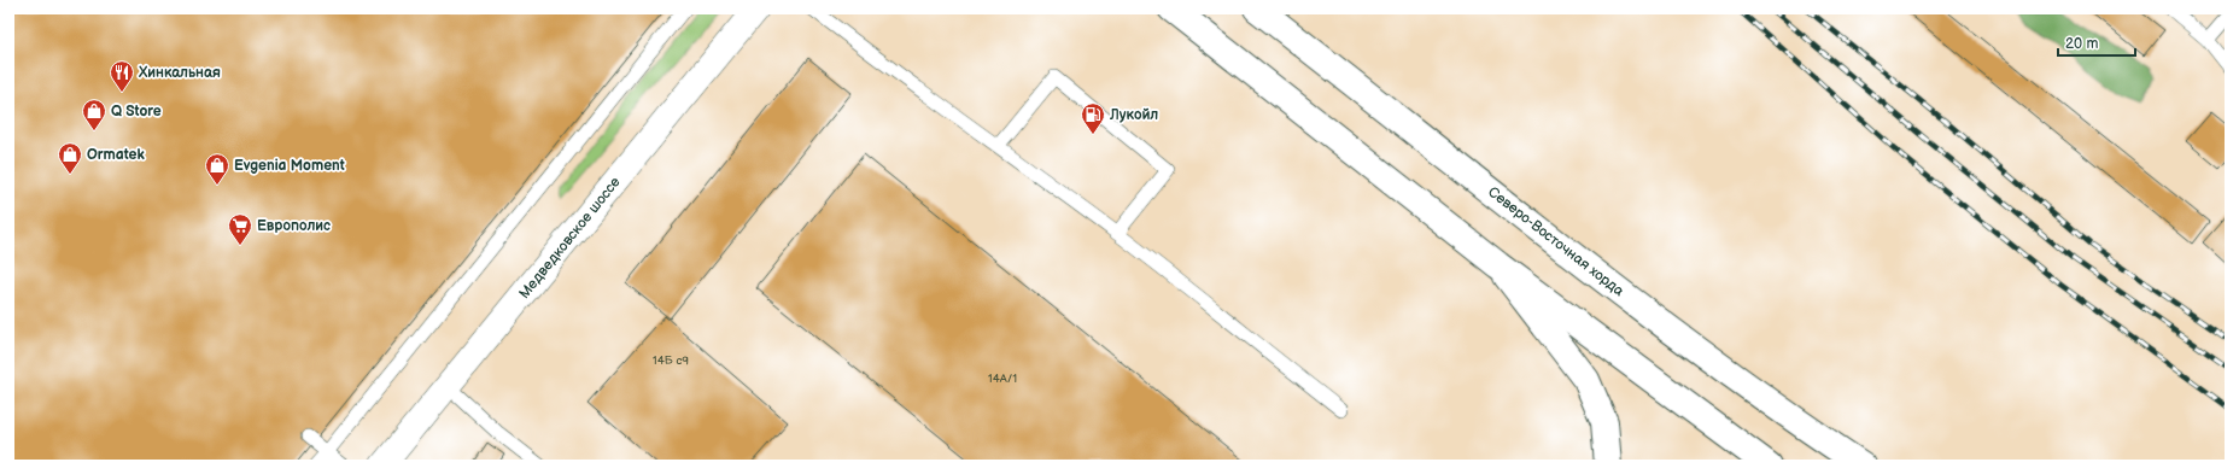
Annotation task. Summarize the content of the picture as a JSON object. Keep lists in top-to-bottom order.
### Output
{
  "streets": {
    "main road": ["Северо-Восточная хорда"],
    "street": ["Медведковское шоссе"]
  },
  "places": {
    "restaurant": ["Хинкальная"],
    "shop": ["Q Store", "Ormatek", "Evgenia Moment"],
    "fuel station": ["Лукойл"],
    "supermarket": ["Европолис"]
  },
  "house_numbers": ["14Б с9", "14А/1"],
  "scale_bar": "20 m"
}
